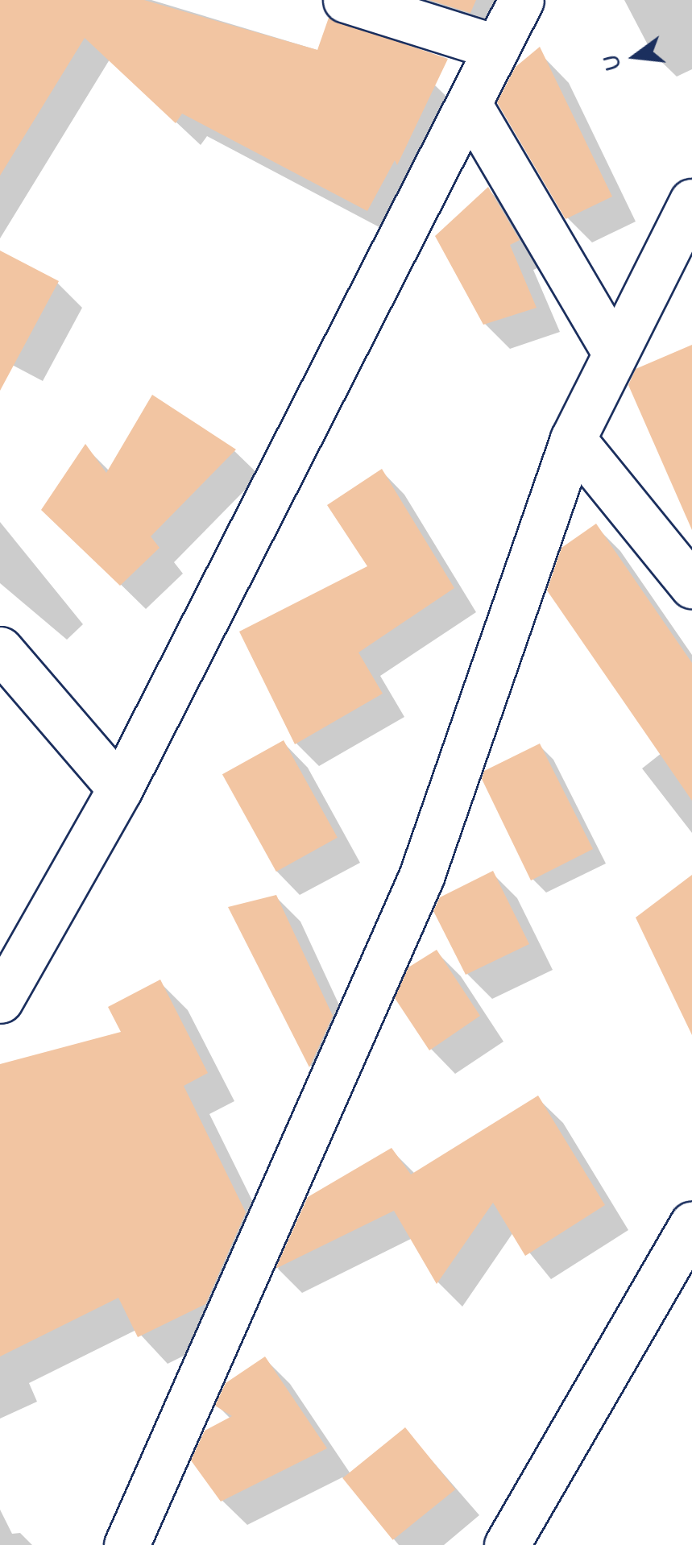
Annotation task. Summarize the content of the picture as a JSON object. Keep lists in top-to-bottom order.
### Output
{
  "north": "left"
}
